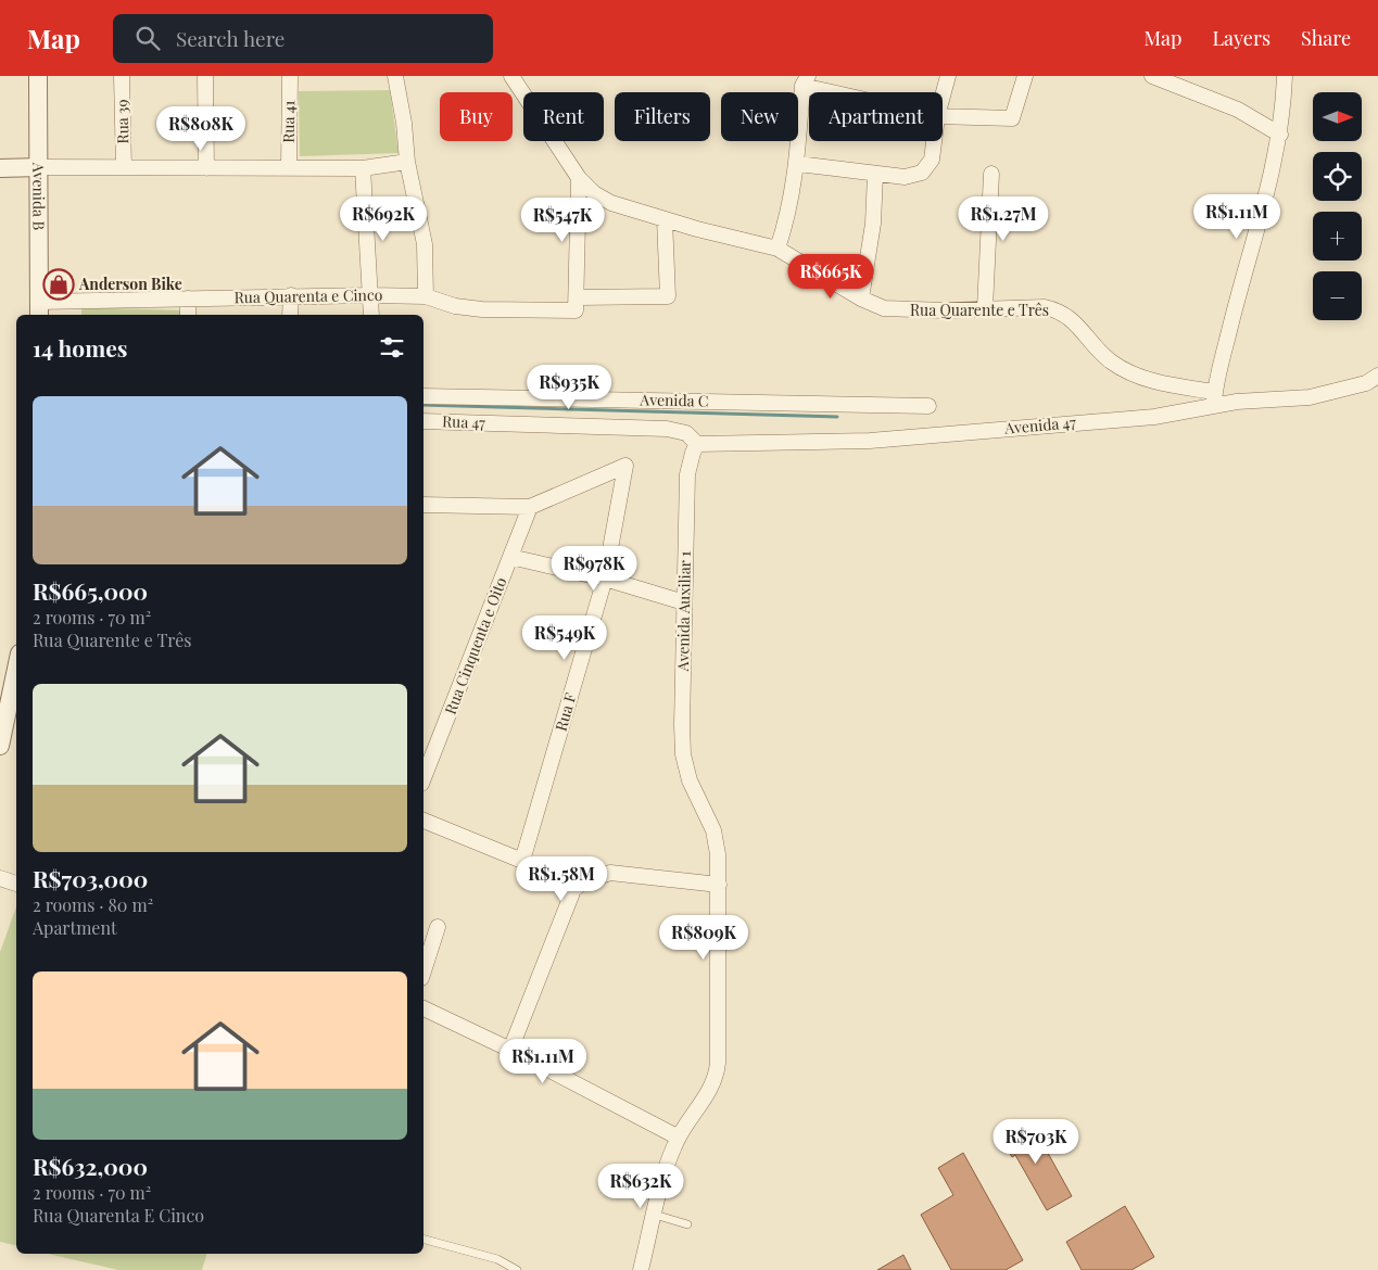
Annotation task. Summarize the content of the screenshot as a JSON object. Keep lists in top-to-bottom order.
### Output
{
  "streets": {
    "street": [
      "Rua 39",
      "Rua 41",
      "Avenida B",
      "Rua Quarenta e Cinco",
      "Rua Quarente e Três",
      "Avenida C",
      "Rua 47",
      "Avenida 47",
      "Avenida Auxiliar 1",
      "Rua Cinquenta e Oito",
      "Rua F"
    ]
  },
  "crossings": [
    ["Avenida B", "Rua Quarenta e Cinco"],
    ["Rua Quarenta e Cinco", "Rua Quarente e Três"],
    ["Rua Quarente e Três", "Avenida 47"],
    ["Rua 47", "Avenida 47"],
    ["Rua 47", "Avenida Auxiliar 1"],
    ["Avenida 47", "Avenida Auxiliar 1"],
    ["Rua Cinquenta e Oito", "Rua F"]
  ],
  "places": {
    "shop": ["Anderson Bike"]
  },
  "north": "right",
  "page": {
    "header": "Map",
    "search": "Search here",
    "nav": ["Map", "Layers", "Share"],
    "map_buttons": ["+", "−"],
    "chip": [
      "Buy",
      "Rent",
      "Filters",
      "New",
      "Apartment"
    ],
    "price": [
      "R$808K",
      "R$1.11M",
      "R$692K",
      "R$1.27M",
      "R$547K",
      "R$665K",
      "R$935K",
      "R$978K",
      "R$549K",
      "R$1.58M",
      "R$809K",
      "R$1.11M",
      "R$703K",
      "R$632K"
    ],
    "heading": "14 homes",
    "list": [
      {
        "name": "R$665,000",
        "note": "2 rooms · 70 m² · Rua Quarente e Três"
      },
      {
        "name": "R$703,000",
        "note": "2 rooms · 80 m² · Apartment"
      },
      {
        "name": "R$632,000",
        "note": "2 rooms · 70 m² · Rua Quarenta E Cinco"
      }
    ]
  }
}
